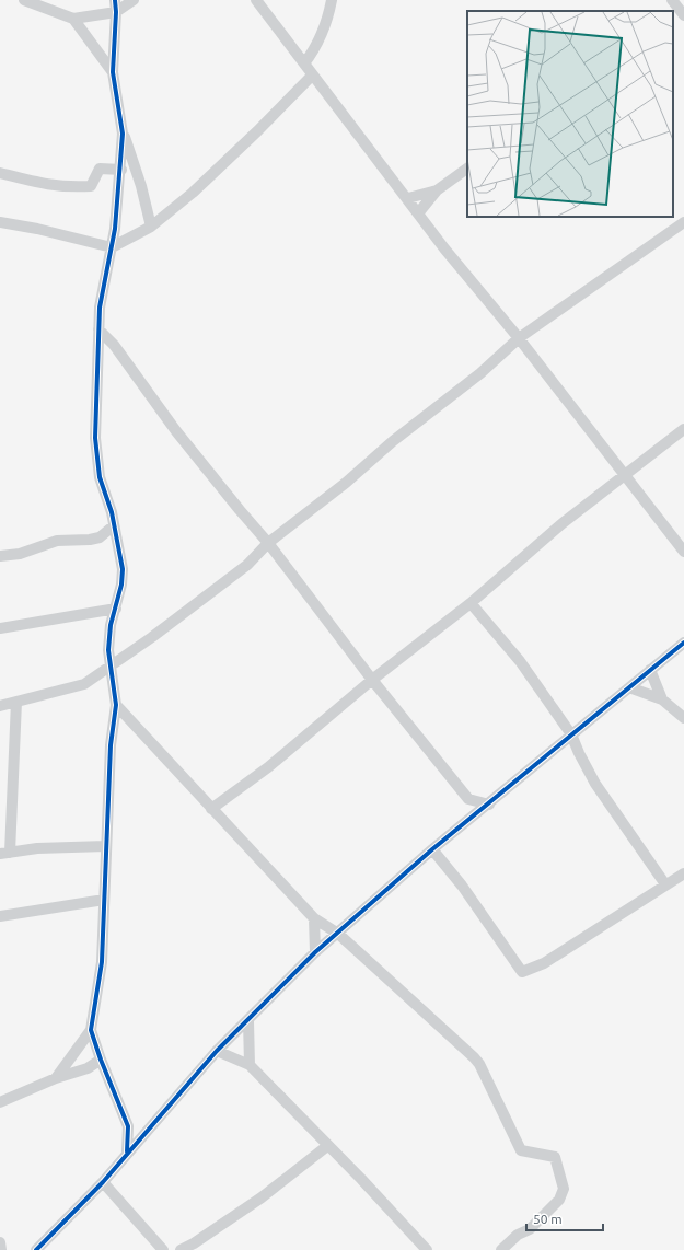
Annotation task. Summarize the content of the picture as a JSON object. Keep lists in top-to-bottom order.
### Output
{
  "scale_bar": "50 m"
}
